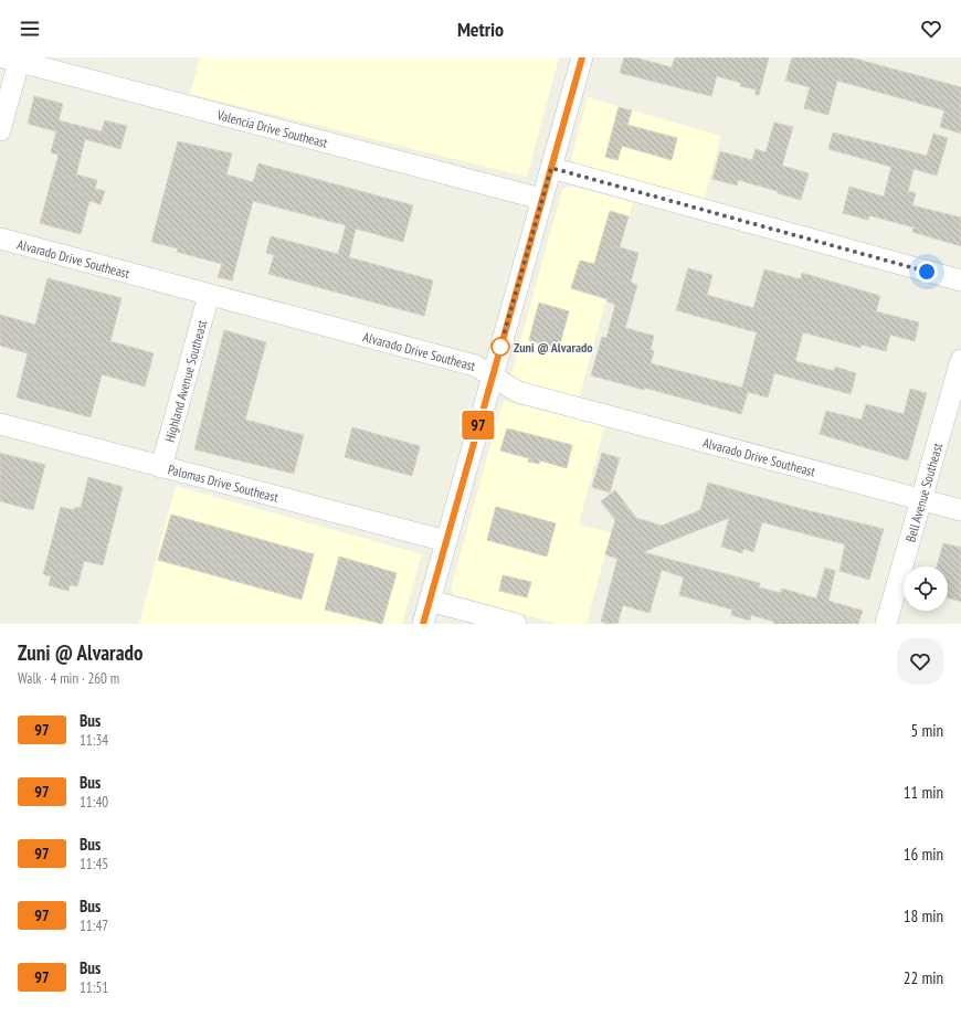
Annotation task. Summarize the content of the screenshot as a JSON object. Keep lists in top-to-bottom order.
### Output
{
  "streets": {
    "street": [
      "Valencia Drive Southeast",
      "Alvarado Drive Southeast",
      "Highland Avenue Southeast",
      "Palomas Drive Southeast",
      "Bell Avenue Southeast"
    ]
  },
  "crossings": [
    ["Alvarado Drive Southeast", "Highland Avenue Southeast"],
    ["Alvarado Drive Southeast", "Bell Avenue Southeast"],
    ["Highland Avenue Southeast", "Palomas Drive Southeast"]
  ],
  "places": ["Zuni @ Alvarado"],
  "lines": ["bus line 97"],
  "page": {
    "header": "Metrio",
    "on_map": "97",
    "heading": ["Zuni @ Alvarado", "Walk · 4 min · 260 m"],
    "list": [
      {
        "mark": "97",
        "name": "Bus",
        "note": "11:34",
        "value": "5 min"
      },
      {
        "mark": "97",
        "name": "Bus",
        "note": "11:40",
        "value": "11 min"
      },
      {
        "mark": "97",
        "name": "Bus",
        "note": "11:45",
        "value": "16 min"
      },
      {
        "mark": "97",
        "name": "Bus",
        "note": "11:47",
        "value": "18 min"
      },
      {
        "mark": "97",
        "name": "Bus",
        "note": "11:51",
        "value": "22 min"
      }
    ]
  }
}
